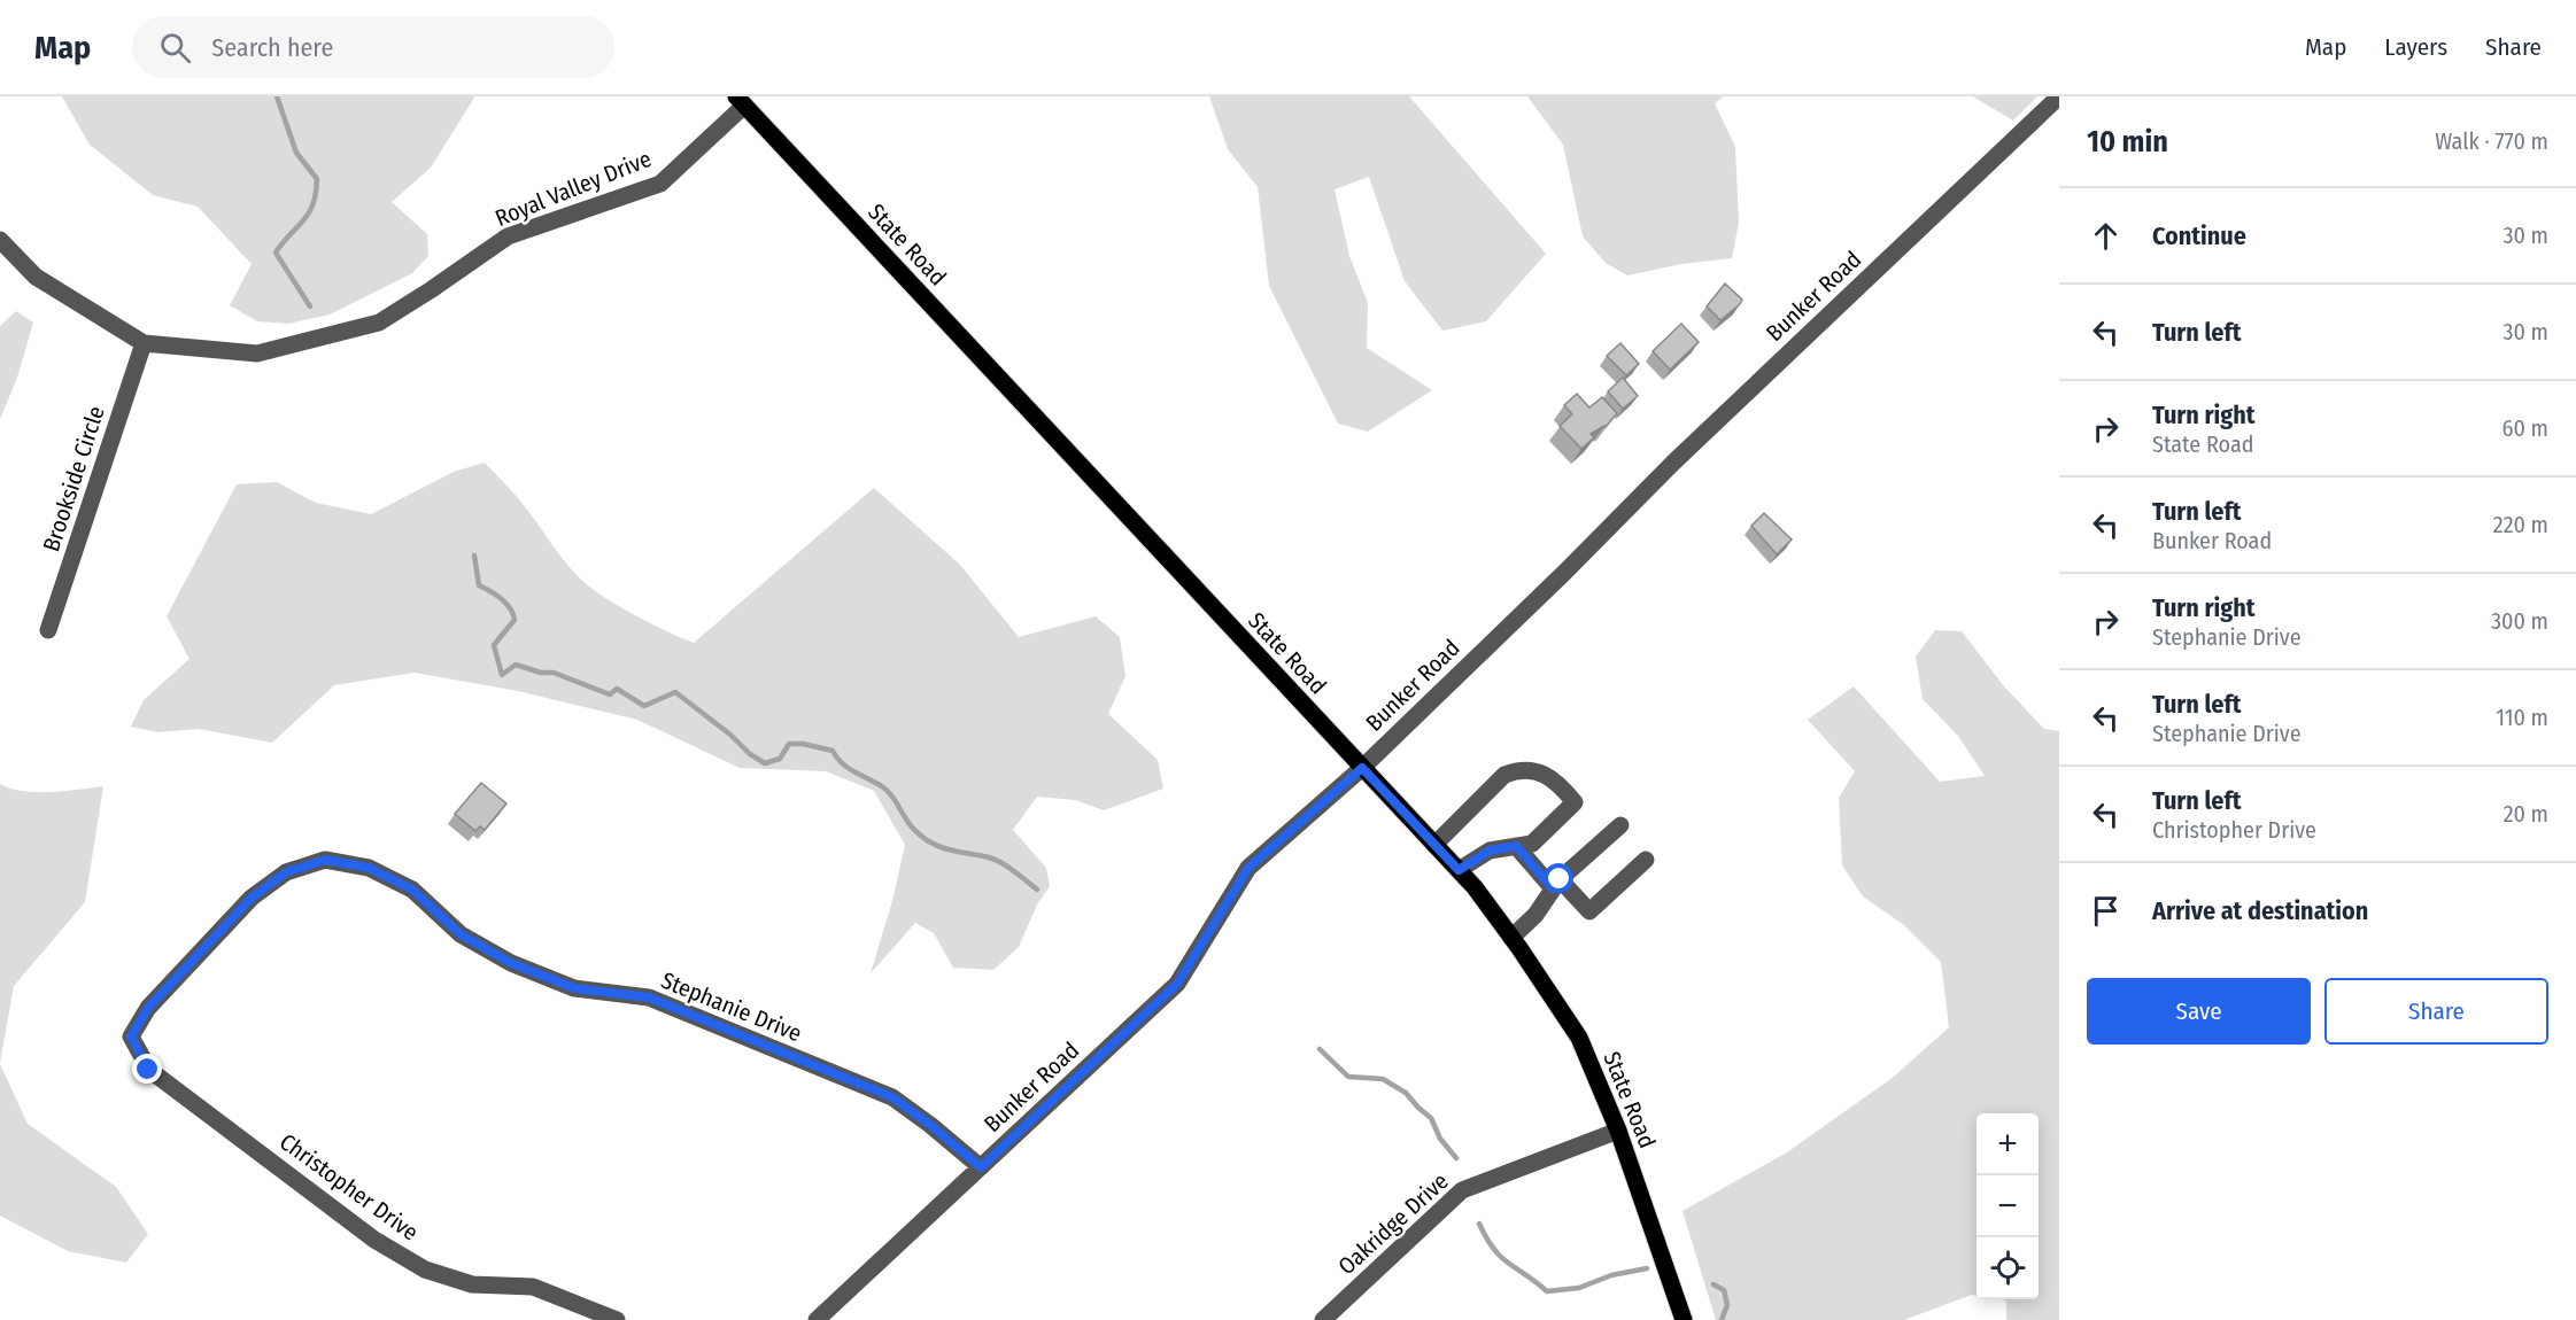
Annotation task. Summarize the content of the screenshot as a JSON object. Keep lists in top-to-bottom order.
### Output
{
  "streets": {
    "main road": ["State Road"],
    "street": [
      "Royal Valley Drive",
      "Bunker Road",
      "Brookside Circle",
      "Stephanie Drive",
      "Christopher Drive",
      "Oakridge Drive"
    ]
  },
  "crossings": [
    ["Royal Valley Drive", "State Road"],
    ["Royal Valley Drive", "Brookside Circle"],
    ["State Road", "Bunker Road"],
    ["State Road", "Oakridge Drive"],
    ["Bunker Road", "Stephanie Drive"],
    ["Stephanie Drive", "Christopher Drive"]
  ],
  "page": {
    "header": "Map",
    "search": "Search here",
    "nav": ["Map", "Layers", "Share"],
    "heading": ["10 min", "Walk · 770 m"],
    "list": [
      ["Continue", "30 m"],
      ["Turn left", "30 m"],
      ["Turn right", "State Road", "60 m"],
      ["Turn left", "Bunker Road", "220 m"],
      ["Turn right", "Stephanie Drive", "300 m"],
      ["Turn left", "Stephanie Drive", "110 m"],
      ["Turn left", "Christopher Drive", "20 m"],
      "Arrive at destination"
    ],
    "buttons": ["Save", "Share"],
    "map_buttons": ["+", "−"]
  }
}
